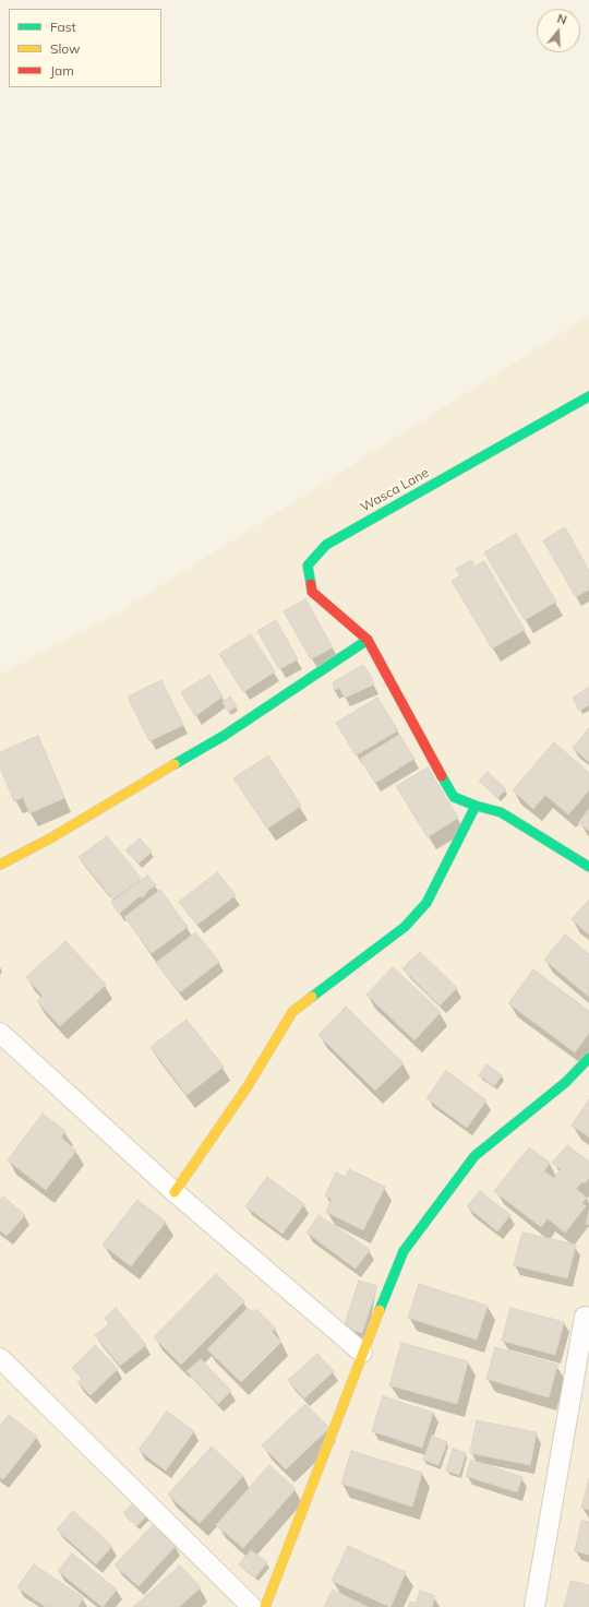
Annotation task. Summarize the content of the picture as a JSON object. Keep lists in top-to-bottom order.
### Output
{
  "streets": {
    "street": ["Wasca Lane"]
  },
  "legend": ["Fast", "Slow", "Jam"],
  "north": "top"
}
